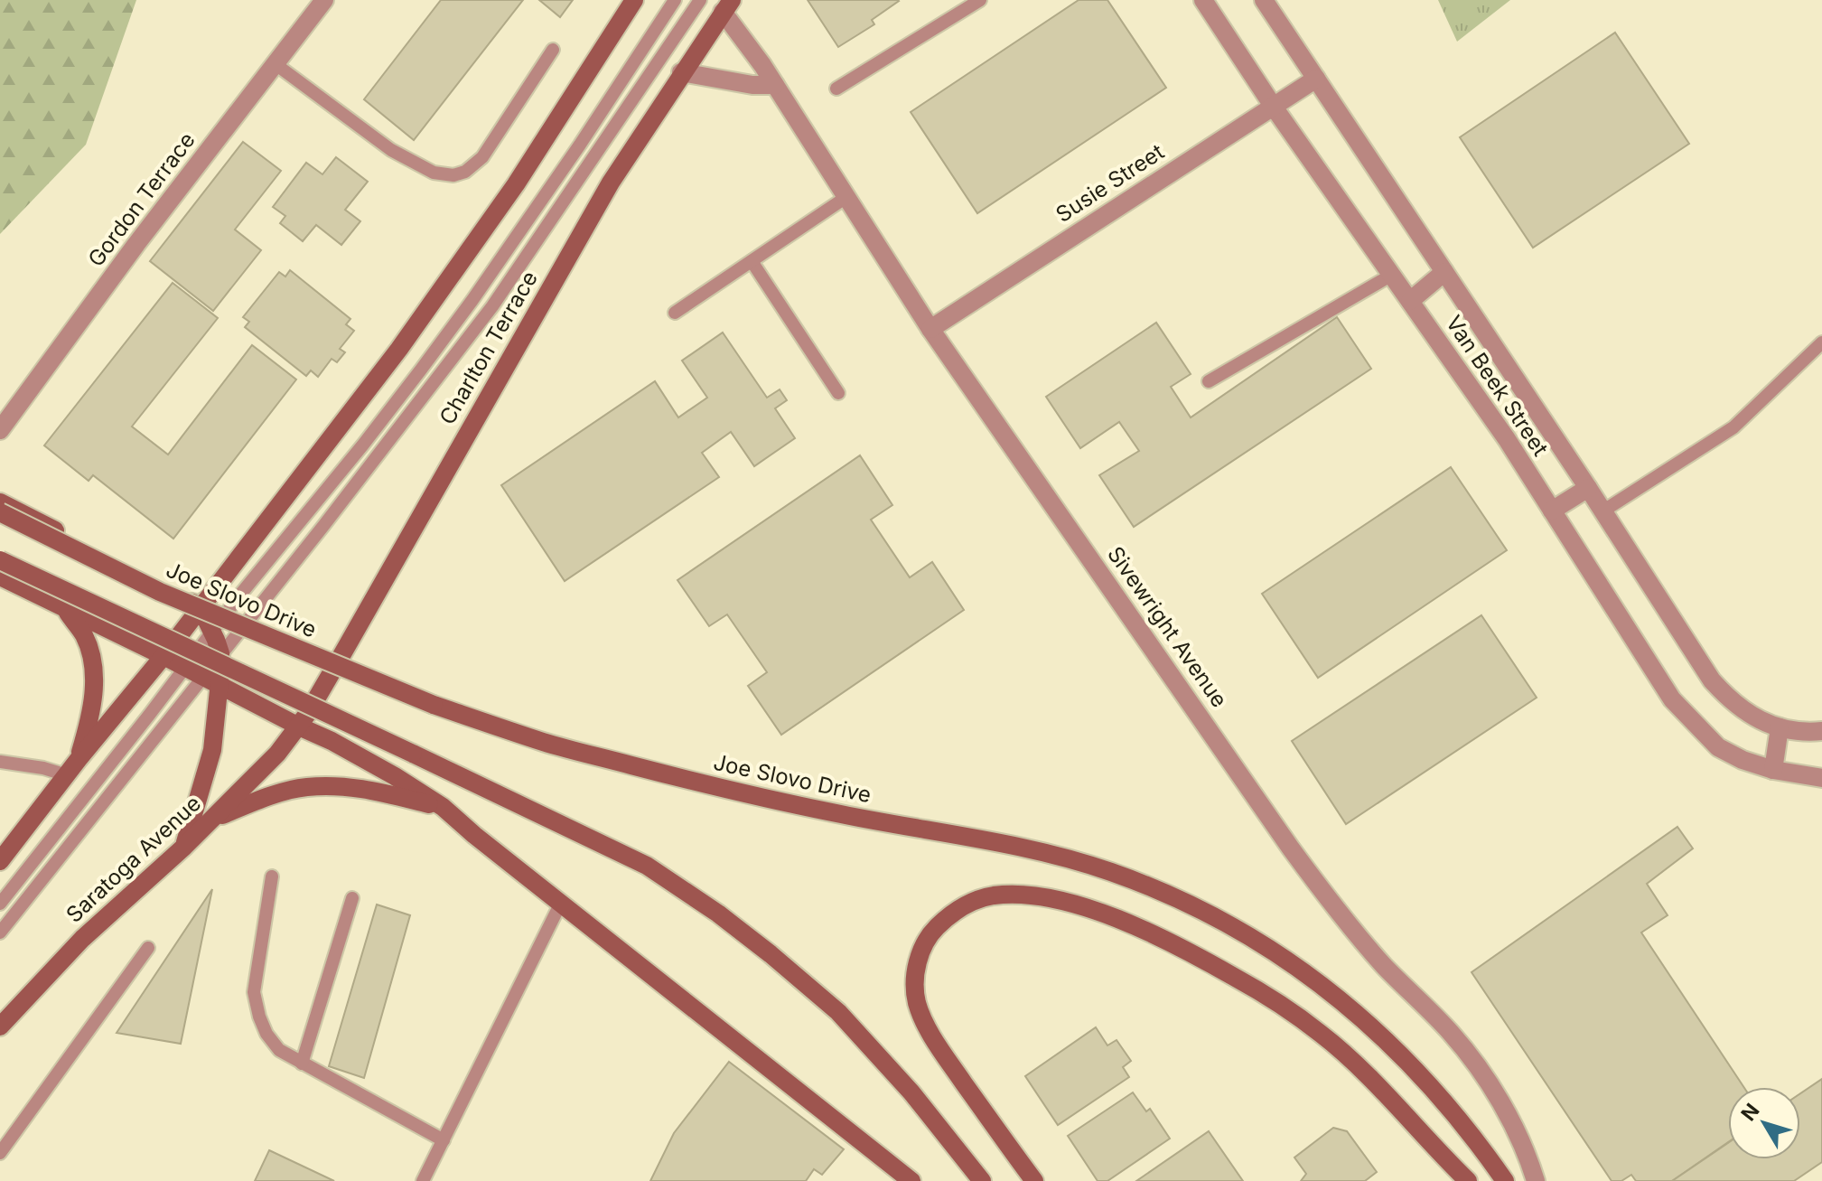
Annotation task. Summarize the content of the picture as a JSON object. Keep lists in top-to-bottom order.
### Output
{
  "streets": {
    "main road": ["Charlton Terrace", "Joe Slovo Drive", "Saratoga Avenue"],
    "street": [
      "Susie Street",
      "Gordon Terrace",
      "Van Beek Street",
      "Sivewright Avenue"
    ]
  },
  "crossings": [
    ["Susie Street", "Van Beek Street"],
    ["Susie Street", "Sivewright Avenue"],
    ["Charlton Terrace", "Sivewright Avenue"],
    ["Charlton Terrace", "Saratoga Avenue"]
  ],
  "north": "top left"
}
